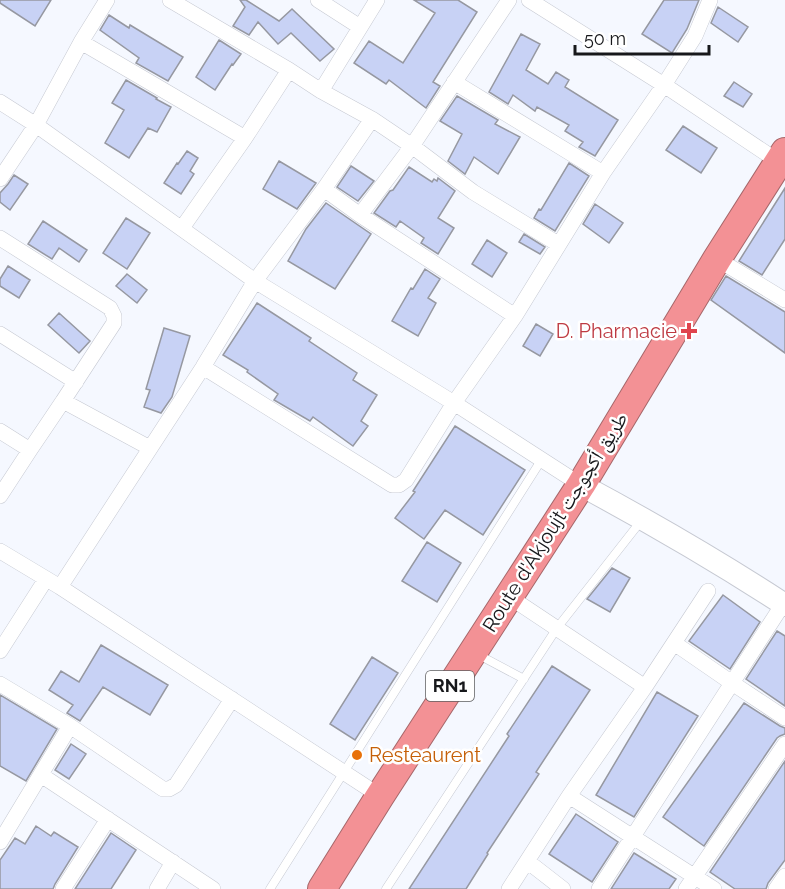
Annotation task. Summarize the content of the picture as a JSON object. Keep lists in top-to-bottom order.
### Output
{
  "streets": {
    "highway": ["Route d'Akjoujt طريق أكجوجت", "RN1"]
  },
  "places": {
    "health": ["D. Pharmacie"],
    "other": ["Resteaurent"]
  },
  "scale_bar": "50 m"
}
